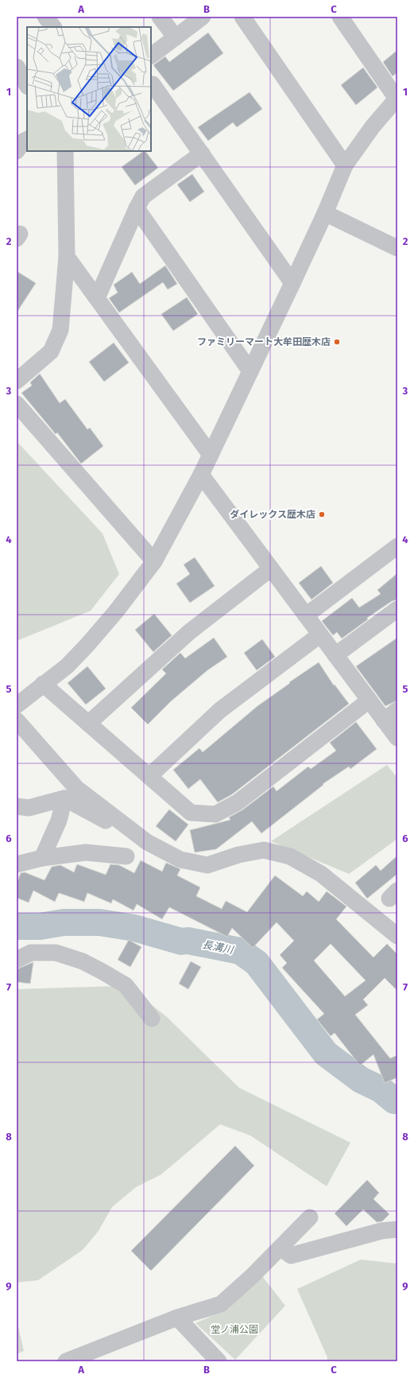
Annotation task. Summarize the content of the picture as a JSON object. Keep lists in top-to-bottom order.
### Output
{
  "water": ["長溝川"],
  "parks": ["堂ノ浦公園"],
  "places": ["ファミリーマート大牟田歴木店", "ダイレックス歴木店"],
  "grid": {
    "columns": ["A", "B", "C"],
    "rows": [
      "1",
      "2",
      "3",
      "4",
      "5",
      "6",
      "7",
      "8",
      "9"
    ]
  }
}
